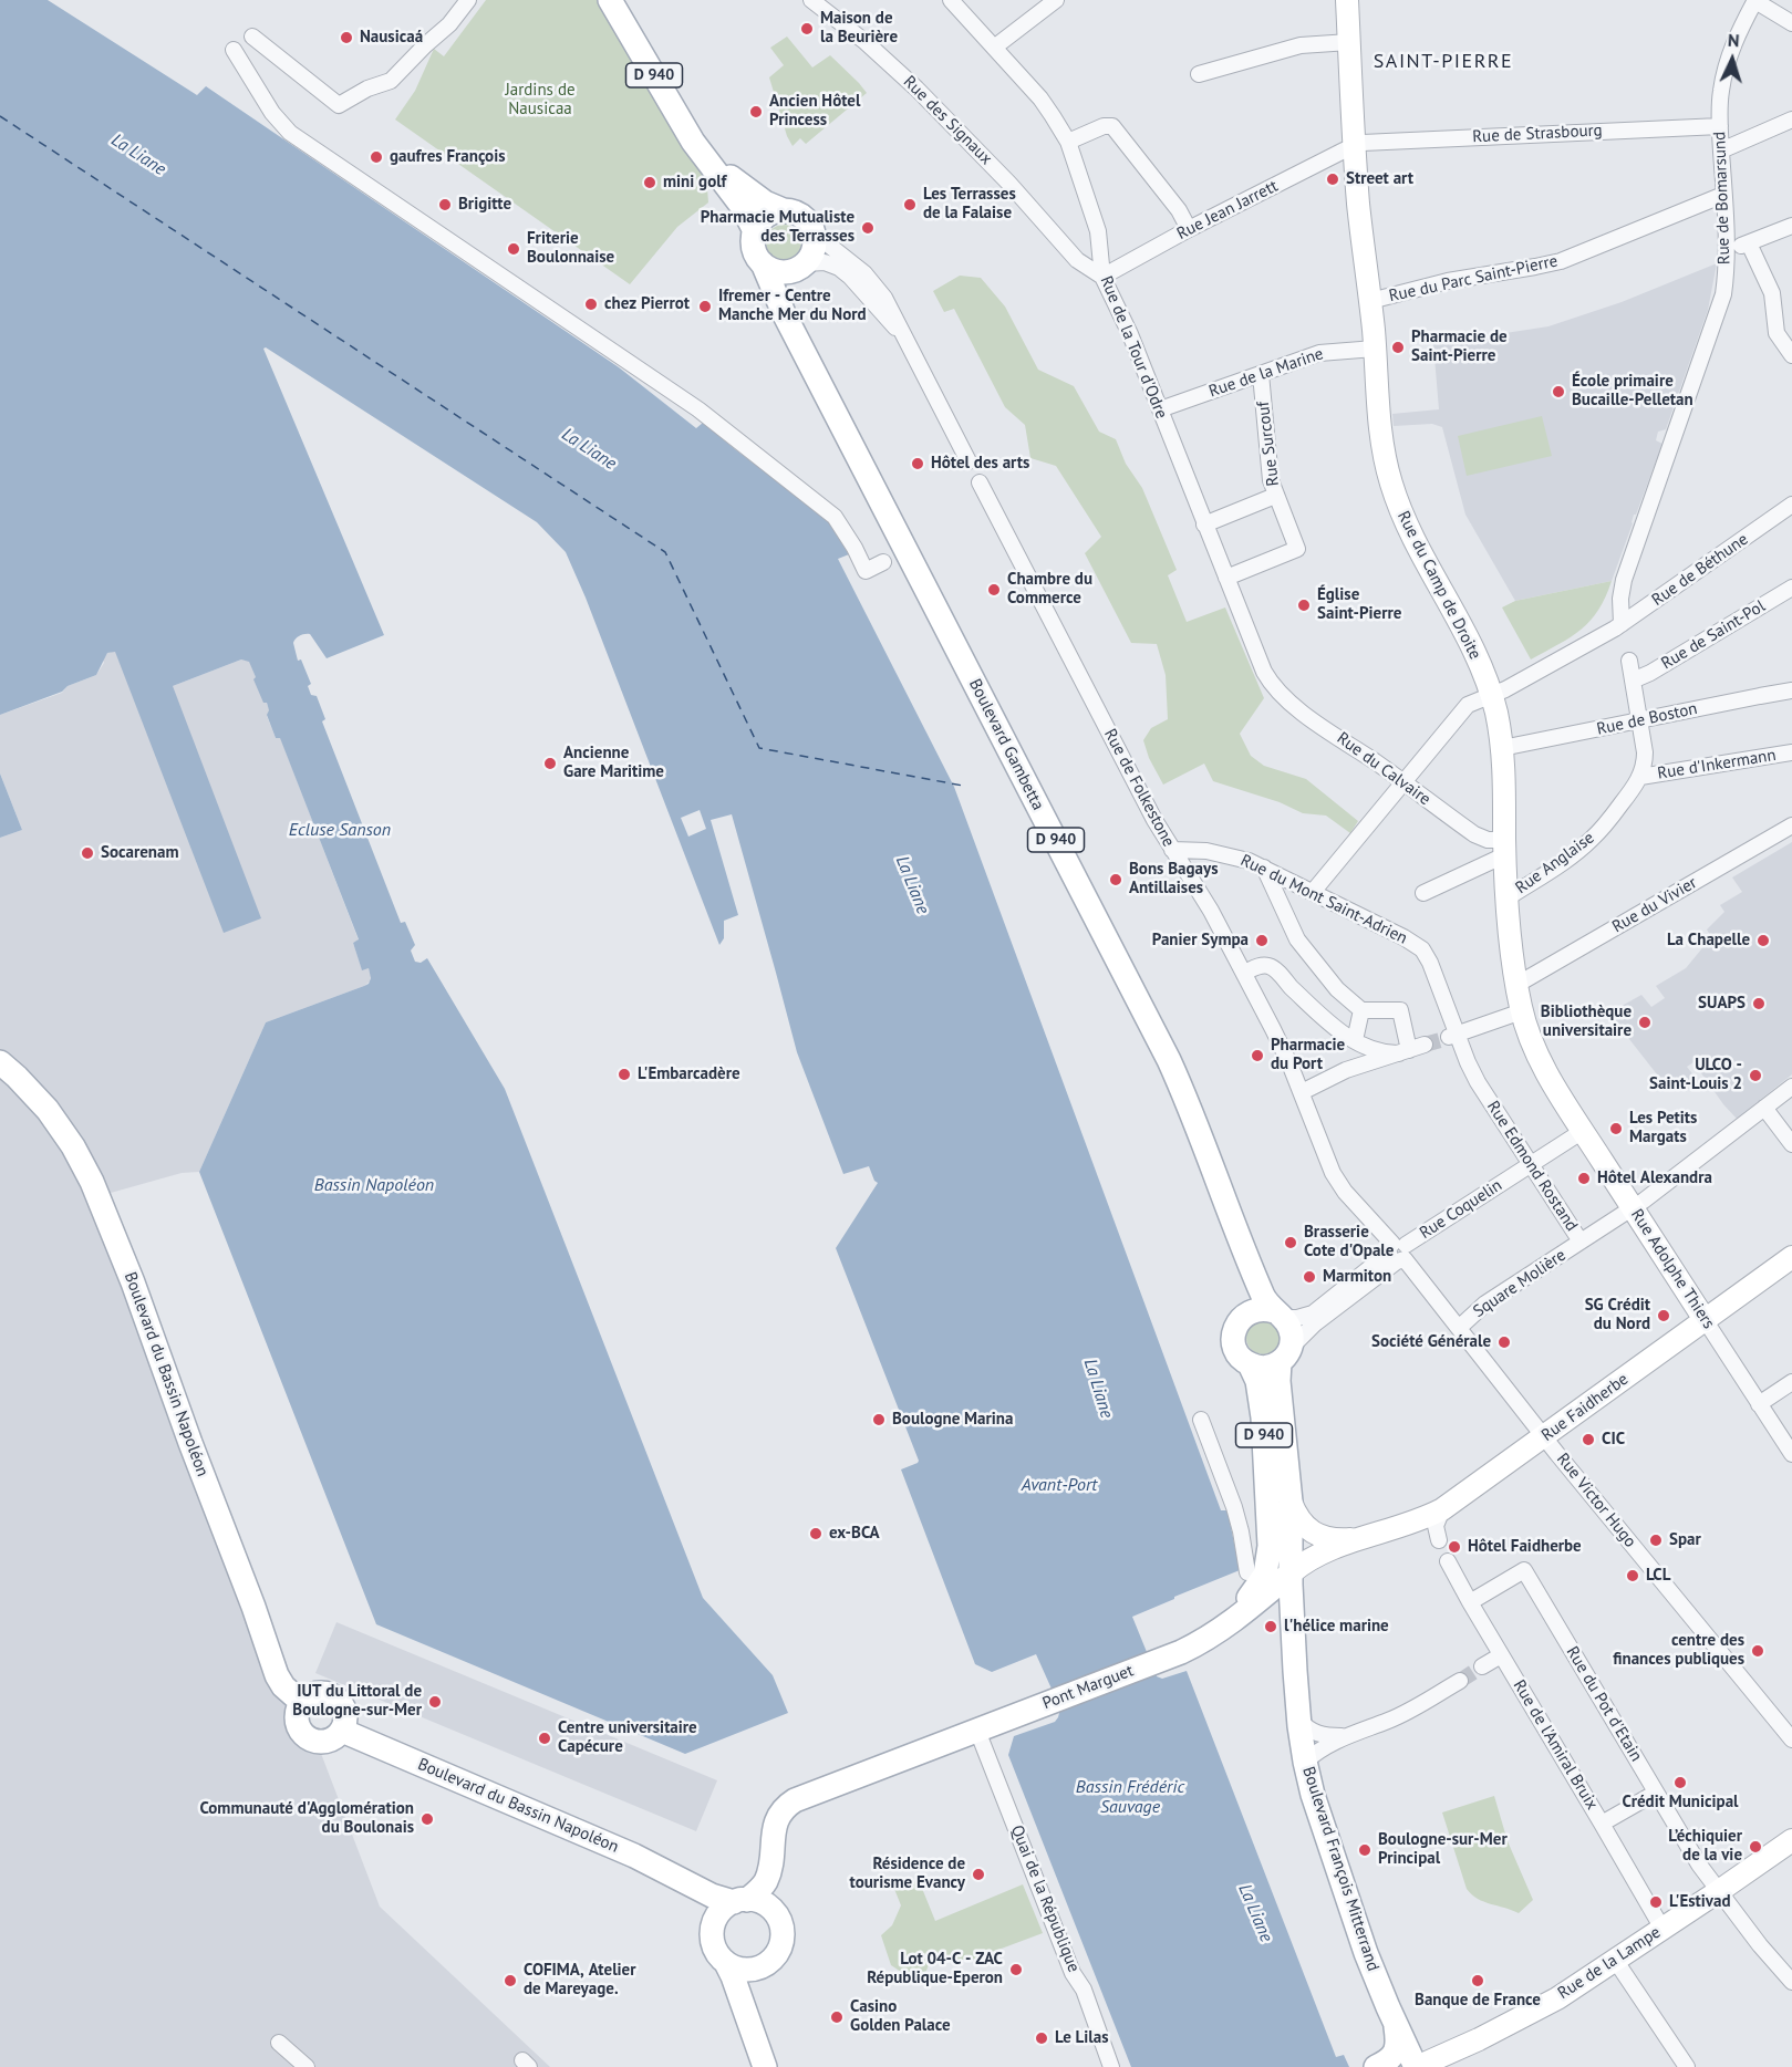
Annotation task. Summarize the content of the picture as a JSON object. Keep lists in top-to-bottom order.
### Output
{
  "streets": {
    "main road": [
      "D 940",
      "Boulevard Gambetta",
      "Boulevard du Bassin Napoléon",
      "Pont Marguet",
      "Boulevard François Mitterrand"
    ],
    "street": [
      "Rue des Signaux",
      "Rue de Strasbourg",
      "Rue de Bomarsund",
      "Rue Jean Jarrett",
      "Rue du Parc Saint-Pierre",
      "Rue de la Tour d'Odre",
      "Rue de la Marine",
      "Rue Surcouf",
      "Rue de Béthune",
      "Rue du Camp de Droite",
      "Rue de Saint-Pol",
      "Rue de Boston",
      "Rue d'Inkermann",
      "Rue du Calvaire",
      "Rue de Folkestone",
      "Rue Anglaise",
      "Rue du Mont Saint-Adrien",
      "Rue du Vivier",
      "Rue Edmond Rostand",
      "Rue Coquelin",
      "Rue Adolphe Thiers",
      "Square Molière",
      "Rue Faidherbe",
      "Rue Victor Hugo",
      "Rue du Pot d'Etain",
      "Rue de l'Amiral Bruix",
      "Quai de la République",
      "Rue de la Lampe"
    ]
  },
  "crossings": [
    ["D 940", "Boulevard Gambetta"],
    ["D 940", "Rue Faidherbe"],
    ["D 940", "Pont Marguet"],
    ["D 940", "Boulevard François Mitterrand"],
    ["Rue des Signaux", "Rue Jean Jarrett"],
    ["Rue des Signaux", "Rue de la Tour d'Odre"],
    ["Rue de Strasbourg", "Rue de Bomarsund"],
    ["Rue de Strasbourg", "Rue Jean Jarrett"],
    ["Rue de Strasbourg", "Rue du Camp de Droite"],
    ["Rue de Bomarsund", "Rue du Parc Saint-Pierre"],
    ["Rue de Bomarsund", "Rue de Béthune"],
    ["Rue Jean Jarrett", "Rue de la Tour d'Odre"],
    ["Rue Jean Jarrett", "Rue du Camp de Droite"],
    ["Rue du Parc Saint-Pierre", "Rue du Camp de Droite"],
    ["Rue de la Tour d'Odre", "Rue de la Marine"],
    ["Rue de la Tour d'Odre", "Rue Surcouf"],
    ["Rue de la Tour d'Odre", "Rue du Calvaire"],
    ["Rue de la Marine", "Rue Surcouf"],
    ["Rue de la Marine", "Rue du Camp de Droite"],
    ["Rue de Béthune", "Rue du Camp de Droite"],
    ["Rue de Béthune", "Rue du Calvaire"],
    ["Rue de Béthune", "Rue du Mont Saint-Adrien"],
    ["Rue du Camp de Droite", "Rue de Boston"],
    ["Rue du Camp de Droite", "Rue du Calvaire"],
    ["Rue du Camp de Droite", "Rue Anglaise"],
    ["Rue du Camp de Droite", "Rue du Vivier"],
    ["Rue du Camp de Droite", "Rue Adolphe Thiers"],
    ["Rue d'Inkermann", "Rue Anglaise"],
    ["Rue de Folkestone", "Rue du Mont Saint-Adrien"],
    ["Rue de Folkestone", "Rue Victor Hugo"],
    ["Rue du Mont Saint-Adrien", "Rue Edmond Rostand"],
    ["Rue Edmond Rostand", "Rue Coquelin"],
    ["Rue Edmond Rostand", "Rue Adolphe Thiers"],
    ["Rue Edmond Rostand", "Square Molière"],
    ["Rue Coquelin", "Rue Adolphe Thiers"],
    ["Rue Coquelin", "Rue Victor Hugo"],
    ["Rue Adolphe Thiers", "Rue Faidherbe"],
    ["Square Molière", "Rue Victor Hugo"],
    ["Rue Faidherbe", "Rue Victor Hugo"],
    ["Rue Faidherbe", "Boulevard François Mitterrand"],
    ["Pont Marguet", "Quai de la République"],
    ["Rue du Pot d'Etain", "Rue de l'Amiral Bruix"],
    ["Rue du Pot d'Etain", "Rue de la Lampe"],
    ["Rue de l'Amiral Bruix", "Rue de la Lampe"],
    ["Boulevard François Mitterrand", "Rue de la Lampe"]
  ],
  "districts": ["SAINT-PIERRE"],
  "water": [
    "La Liane",
    "Ecluse Sanson",
    "Bassin Napoléon",
    "Avant-Port",
    "Bassin Frédéric Sauvage"
  ],
  "parks": ["Jardins de Nausicaa"],
  "places": [
    "Maison de la Beurière",
    "Nausicaá",
    "Ancien Hôtel Princess",
    "gaufres François",
    "Street art",
    "mini golf",
    "Brigitte",
    "Les Terrasses de la Falaise",
    "Pharmacie Mutualiste des Terrasses",
    "Friterie Boulonnaise",
    "chez Pierrot",
    "Ifremer - Centre Manche Mer du Nord",
    "Pharmacie de Saint-Pierre",
    "École primaire Bucaille-Pelletan",
    "Hôtel des arts",
    "Chambre du Commerce",
    "Église Saint-Pierre",
    "Ancienne Gare Maritime",
    "Socarenam",
    "Bons Bagays Antillaises",
    "Panier Sympa",
    "La Chapelle",
    "SUAPS",
    "Bibliothèque universitaire",
    "Pharmacie du Port",
    "L'Embarcadère",
    "ULCO - Saint-Louis 2",
    "Les Petits Margats",
    "Hôtel Alexandra",
    "Brasserie Cote d'Opale",
    "Marmiton",
    "SG Crédit du Nord",
    "Société Générale",
    "Boulogne Marina",
    "CIC",
    "ex-BCA",
    "Spar",
    "Hôtel Faidherbe",
    "LCL",
    "l'hélice marine",
    "centre des finances publiques",
    "IUT du Littoral de Boulogne-sur-Mer",
    "Centre universitaire Capécure",
    "Crédit Municipal",
    "Communauté d'Agglomération du Boulonais",
    "L’échiquier de la vie",
    "Boulogne-sur-Mer Principal",
    "Résidence de tourisme Evancy",
    "L'Estivad",
    "Lot 04-C - ZAC République-Eperon",
    "COFIMA, Atelier de Mareyage.",
    "Banque de France",
    "Casino Golden Palace",
    "Le Lilas"
  ],
  "north": "top"
}
